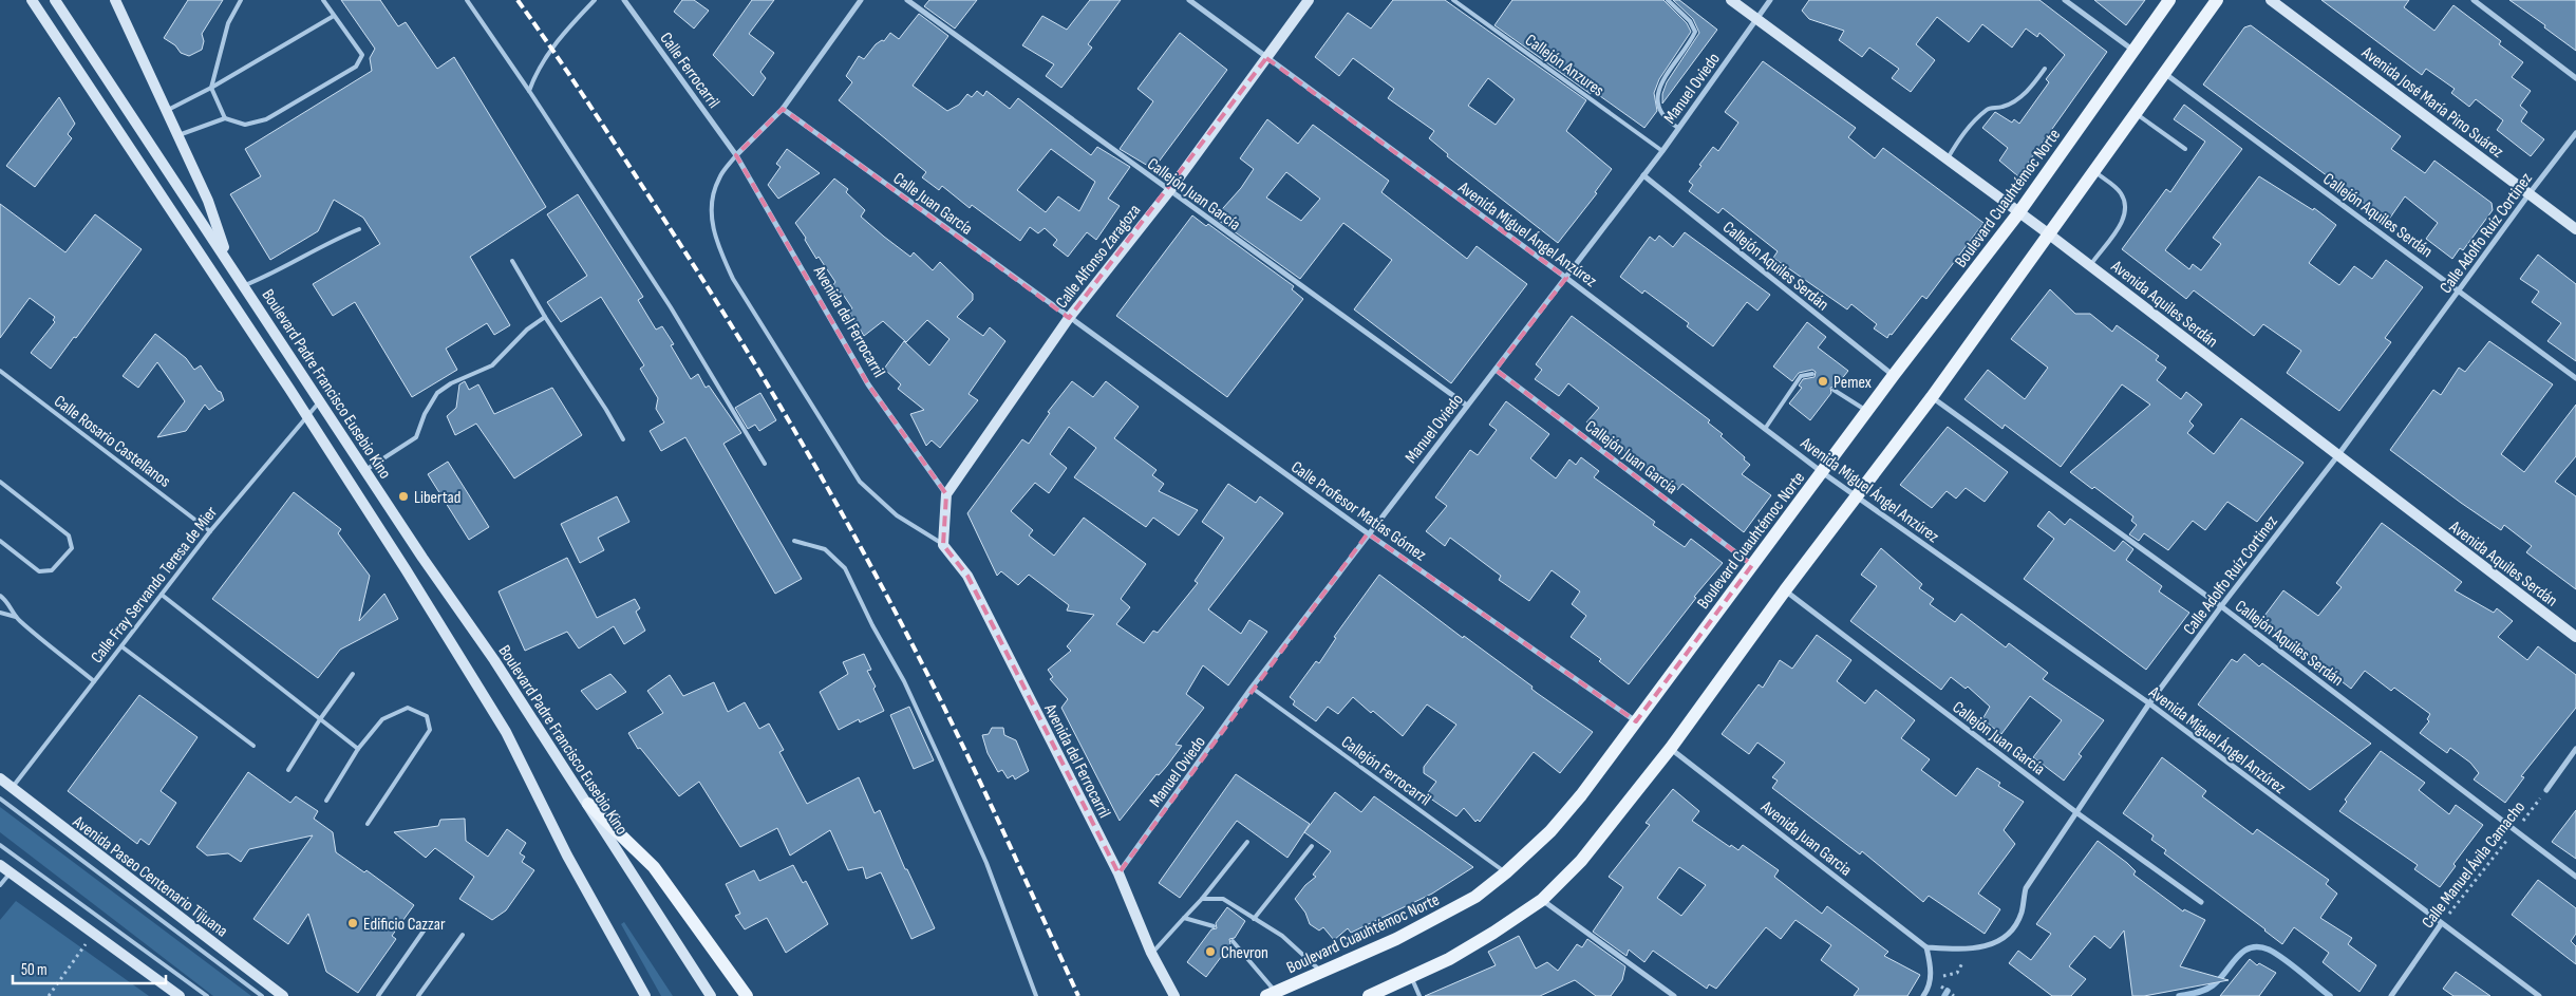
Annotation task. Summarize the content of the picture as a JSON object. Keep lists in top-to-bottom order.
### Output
{
  "streets": {
    "main road": [
      "Avenida José María Pino Suárez",
      "Boulevard Cuauhtémoc Norte",
      "Calle Alfonso Zaragoza",
      "Avenida Aquiles Serdán",
      "Avenida del Ferrocarril",
      "Boulevard Padre Francisco Eusebio Kino",
      "Avenida Paseo Centenario Tijuana"
    ],
    "street": [
      "Calle Ferrocarril",
      "Manuel Oviedo",
      "Callejón Juan García",
      "Calle Juan García",
      "Callejón Aquiles Serdán",
      "Calle Adolfo Ruíz Cortinez",
      "Avenida Miguel Ángel Anzúrez",
      "Calle Profesor Matías Gómez",
      "Avenida Juan Garcia",
      "Calle Manuel Ávila Camacho"
    ],
    "lane": [
      "Callejón Anzures",
      "Calle Rosario Castellanos",
      "Calle Fray Servando Teresa de Mier",
      "Callejón Ferrocarril"
    ]
  },
  "crossings": [
    ["Callejón Anzures", "Manuel Oviedo"],
    ["Calle Ferrocarril", "Avenida del Ferrocarril"],
    ["Manuel Oviedo", "Callejón Juan García"],
    ["Manuel Oviedo", "Callejón Aquiles Serdán"],
    ["Manuel Oviedo", "Avenida Miguel Ángel Anzúrez"],
    ["Manuel Oviedo", "Avenida Aquiles Serdán"],
    ["Manuel Oviedo", "Avenida del Ferrocarril"],
    ["Manuel Oviedo", "Calle Profesor Matías Gómez"],
    ["Manuel Oviedo", "Callejón Ferrocarril"],
    ["Avenida José María Pino Suárez", "Calle Adolfo Ruíz Cortinez"],
    ["Callejón Juan García", "Boulevard Cuauhtémoc Norte"],
    ["Callejón Juan García", "Calle Adolfo Ruíz Cortinez"],
    ["Callejón Juan García", "Calle Alfonso Zaragoza"],
    ["Boulevard Cuauhtémoc Norte", "Callejón Aquiles Serdán"],
    ["Boulevard Cuauhtémoc Norte", "Avenida Miguel Ángel Anzúrez"],
    ["Boulevard Cuauhtémoc Norte", "Avenida Aquiles Serdán"],
    ["Boulevard Cuauhtémoc Norte", "Calle Profesor Matías Gómez"],
    ["Boulevard Cuauhtémoc Norte", "Callejón Ferrocarril"],
    ["Calle Juan García", "Calle Alfonso Zaragoza"],
    ["Calle Juan García", "Calle Profesor Matías Gómez"],
    ["Callejón Aquiles Serdán", "Calle Adolfo Ruíz Cortinez"],
    ["Callejón Aquiles Serdán", "Calle Manuel Ávila Camacho"],
    ["Calle Adolfo Ruíz Cortinez", "Avenida Miguel Ángel Anzúrez"],
    ["Calle Adolfo Ruíz Cortinez", "Avenida Aquiles Serdán"],
    ["Calle Adolfo Ruíz Cortinez", "Avenida Juan Garcia"],
    ["Avenida Miguel Ángel Anzúrez", "Calle Alfonso Zaragoza"],
    ["Avenida Miguel Ángel Anzúrez", "Calle Manuel Ávila Camacho"],
    ["Calle Alfonso Zaragoza", "Avenida del Ferrocarril"],
    ["Calle Alfonso Zaragoza", "Calle Profesor Matías Gómez"],
    ["Boulevard Padre Francisco Eusebio Kino", "Calle Fray Servando Teresa de Mier"],
    ["Calle Rosario Castellanos", "Calle Fray Servando Teresa de Mier"],
    ["Calle Fray Servando Teresa de Mier", "Avenida Paseo Centenario Tijuana"]
  ],
  "places": [
    "Pemex",
    "Libertad",
    "Edificio Cazzar",
    "Chevron"
  ],
  "scale_bar": "50 m"
}
